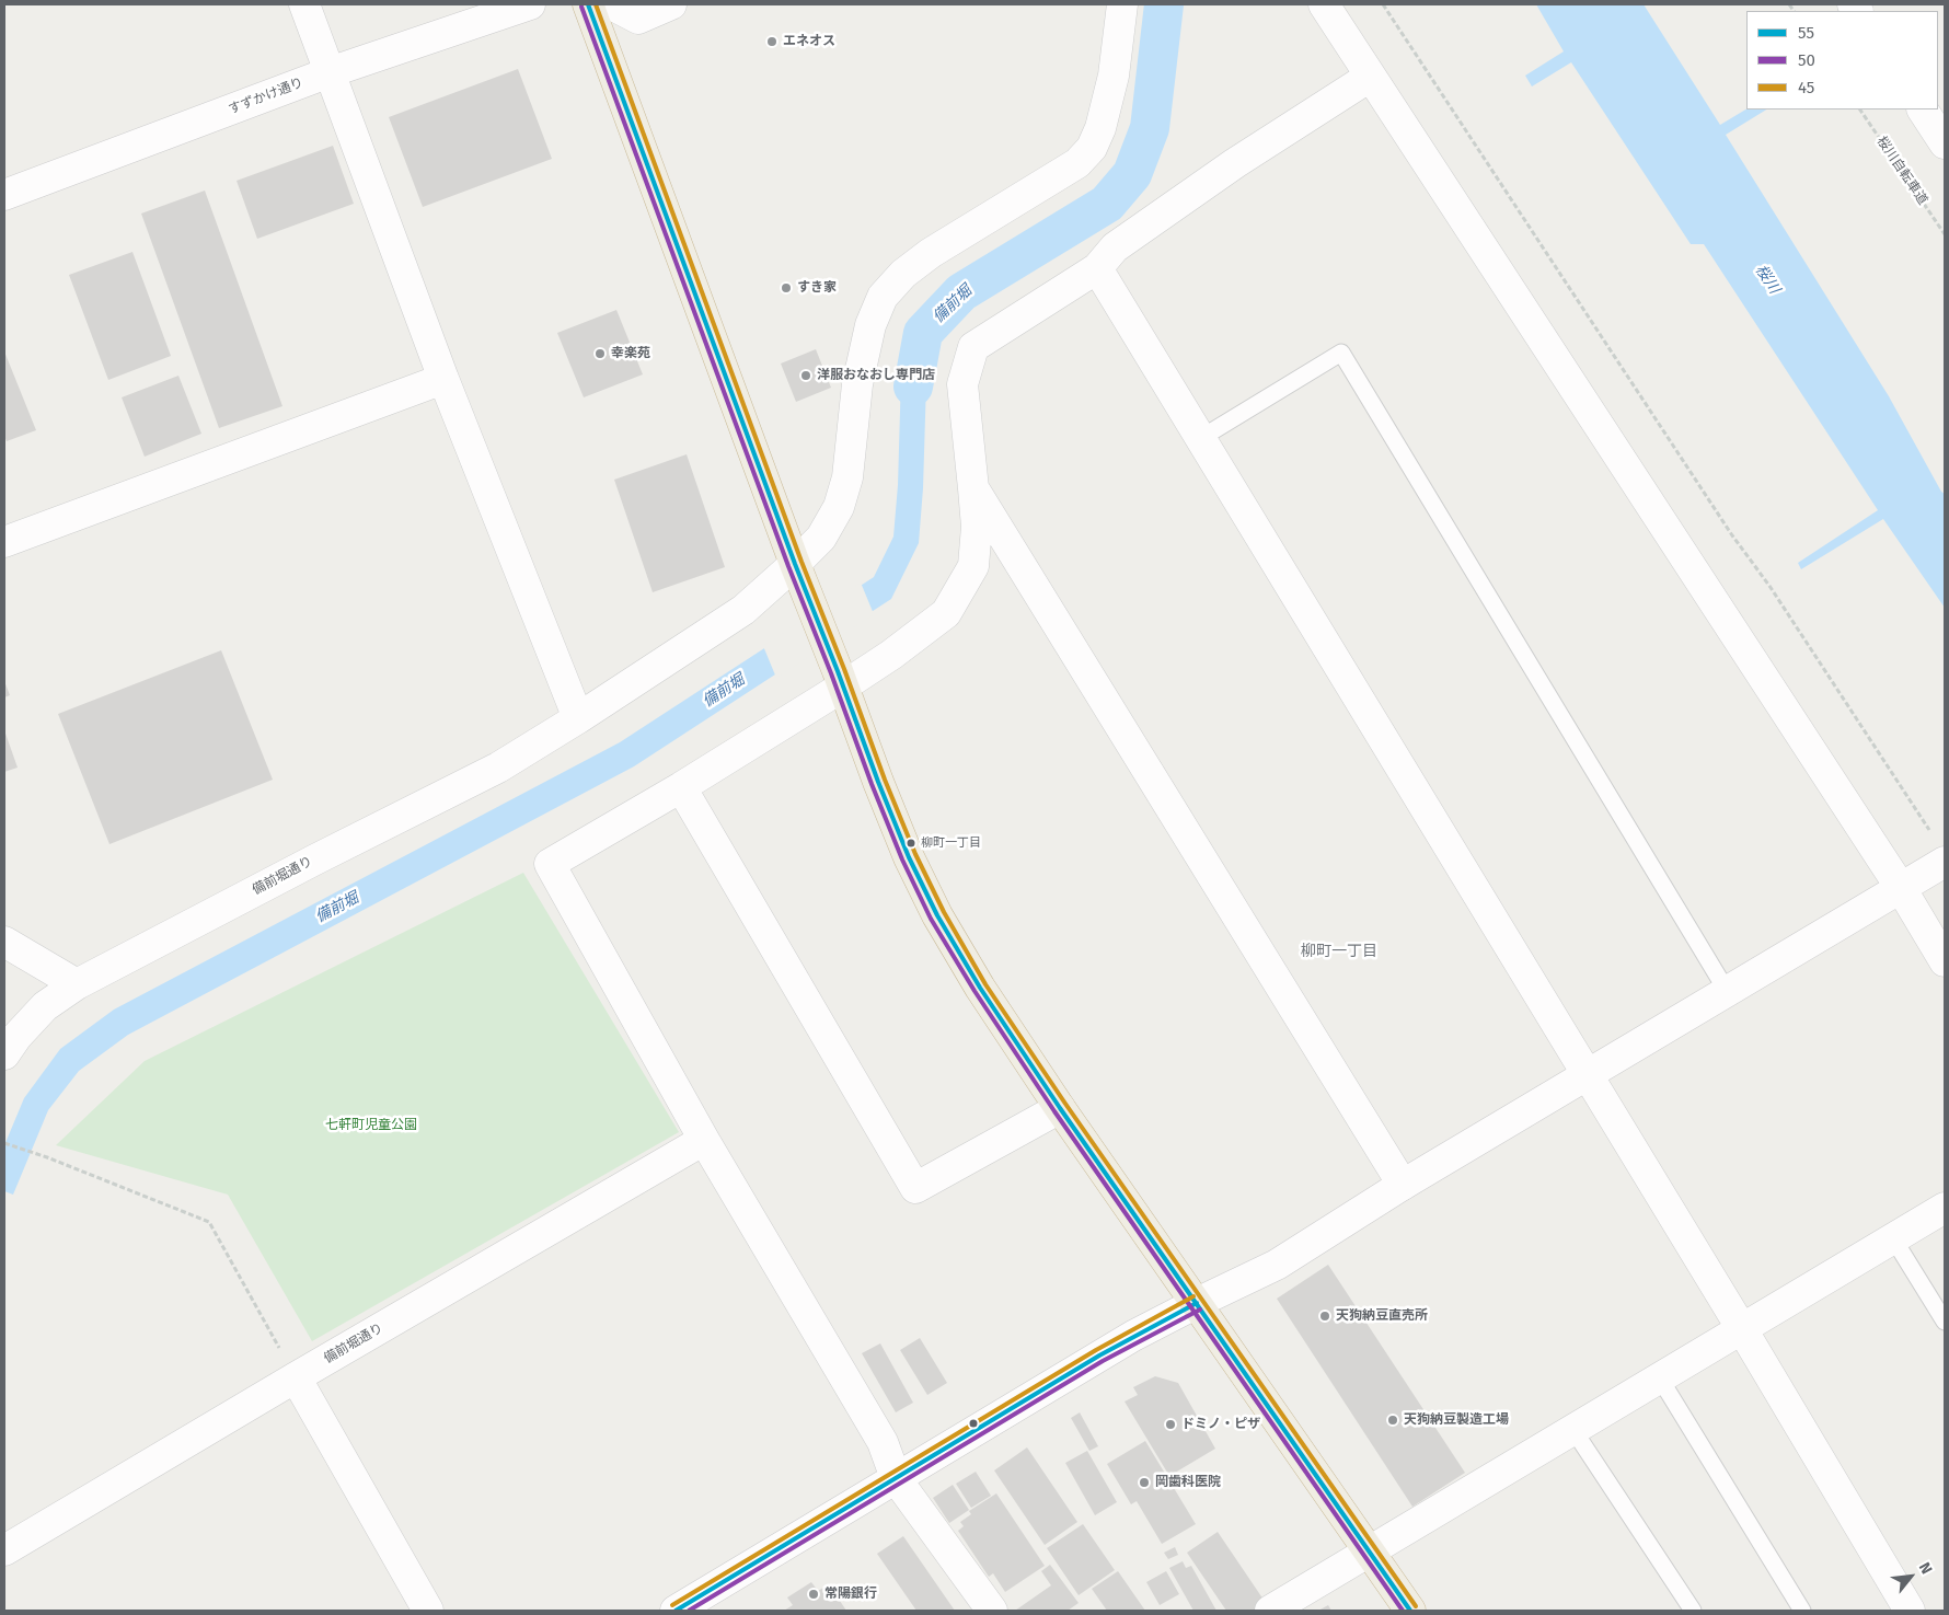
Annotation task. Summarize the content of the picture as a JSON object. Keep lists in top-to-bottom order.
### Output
{
  "streets": {
    "street": ["すずかけ通り", "備前堀通り"],
    "path": ["桜川自転車道"]
  },
  "districts": ["柳町一丁目"],
  "water": ["桜川", "備前堀"],
  "parks": ["七軒町児童公園"],
  "places": [
    "エネオス",
    "すき家",
    "幸楽苑",
    "洋服おなおし専門店",
    "柳町一丁目",
    "天狗納豆直売所",
    "天狗納豆製造工場",
    "ドミノ・ピザ",
    "岡歯科医院",
    "常陽銀行"
  ],
  "lines": ["transit line 55", "transit line 45", "transit line 50"],
  "legend": ["55", "50", "45"],
  "north": "top right"
}
